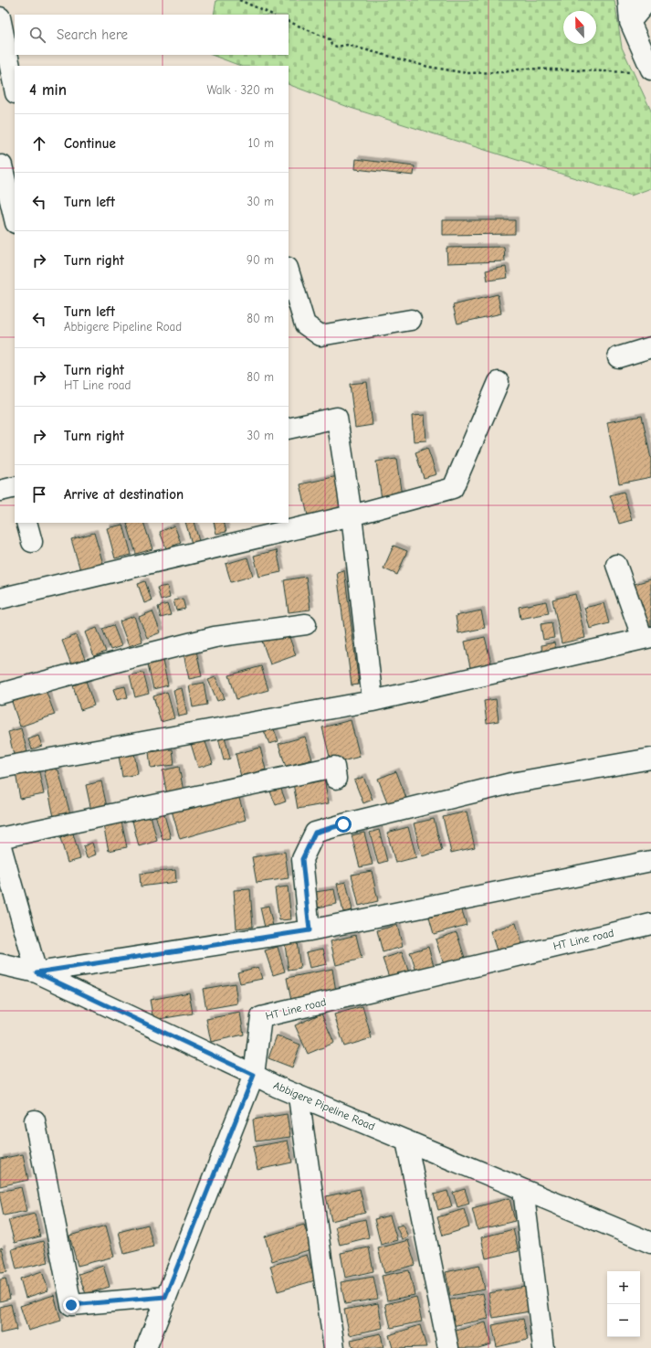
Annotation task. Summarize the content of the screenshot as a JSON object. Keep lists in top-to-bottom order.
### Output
{
  "streets": {
    "street": ["HT Line road", "Abbigere Pipeline Road"]
  },
  "crossings": [
    ["HT Line road", "Abbigere Pipeline Road"]
  ],
  "north": "top",
  "page": {
    "search": "Search here",
    "heading": ["4 min", "Walk · 320 m"],
    "list": [
      ["Continue", "10 m"],
      ["Turn left", "30 m"],
      ["Turn right", "90 m"],
      ["Turn left", "Abbigere Pipeline Road", "80 m"],
      ["Turn right", "HT Line road", "80 m"],
      ["Turn right", "30 m"],
      "Arrive at destination"
    ],
    "map_buttons": ["+", "−"]
  }
}
